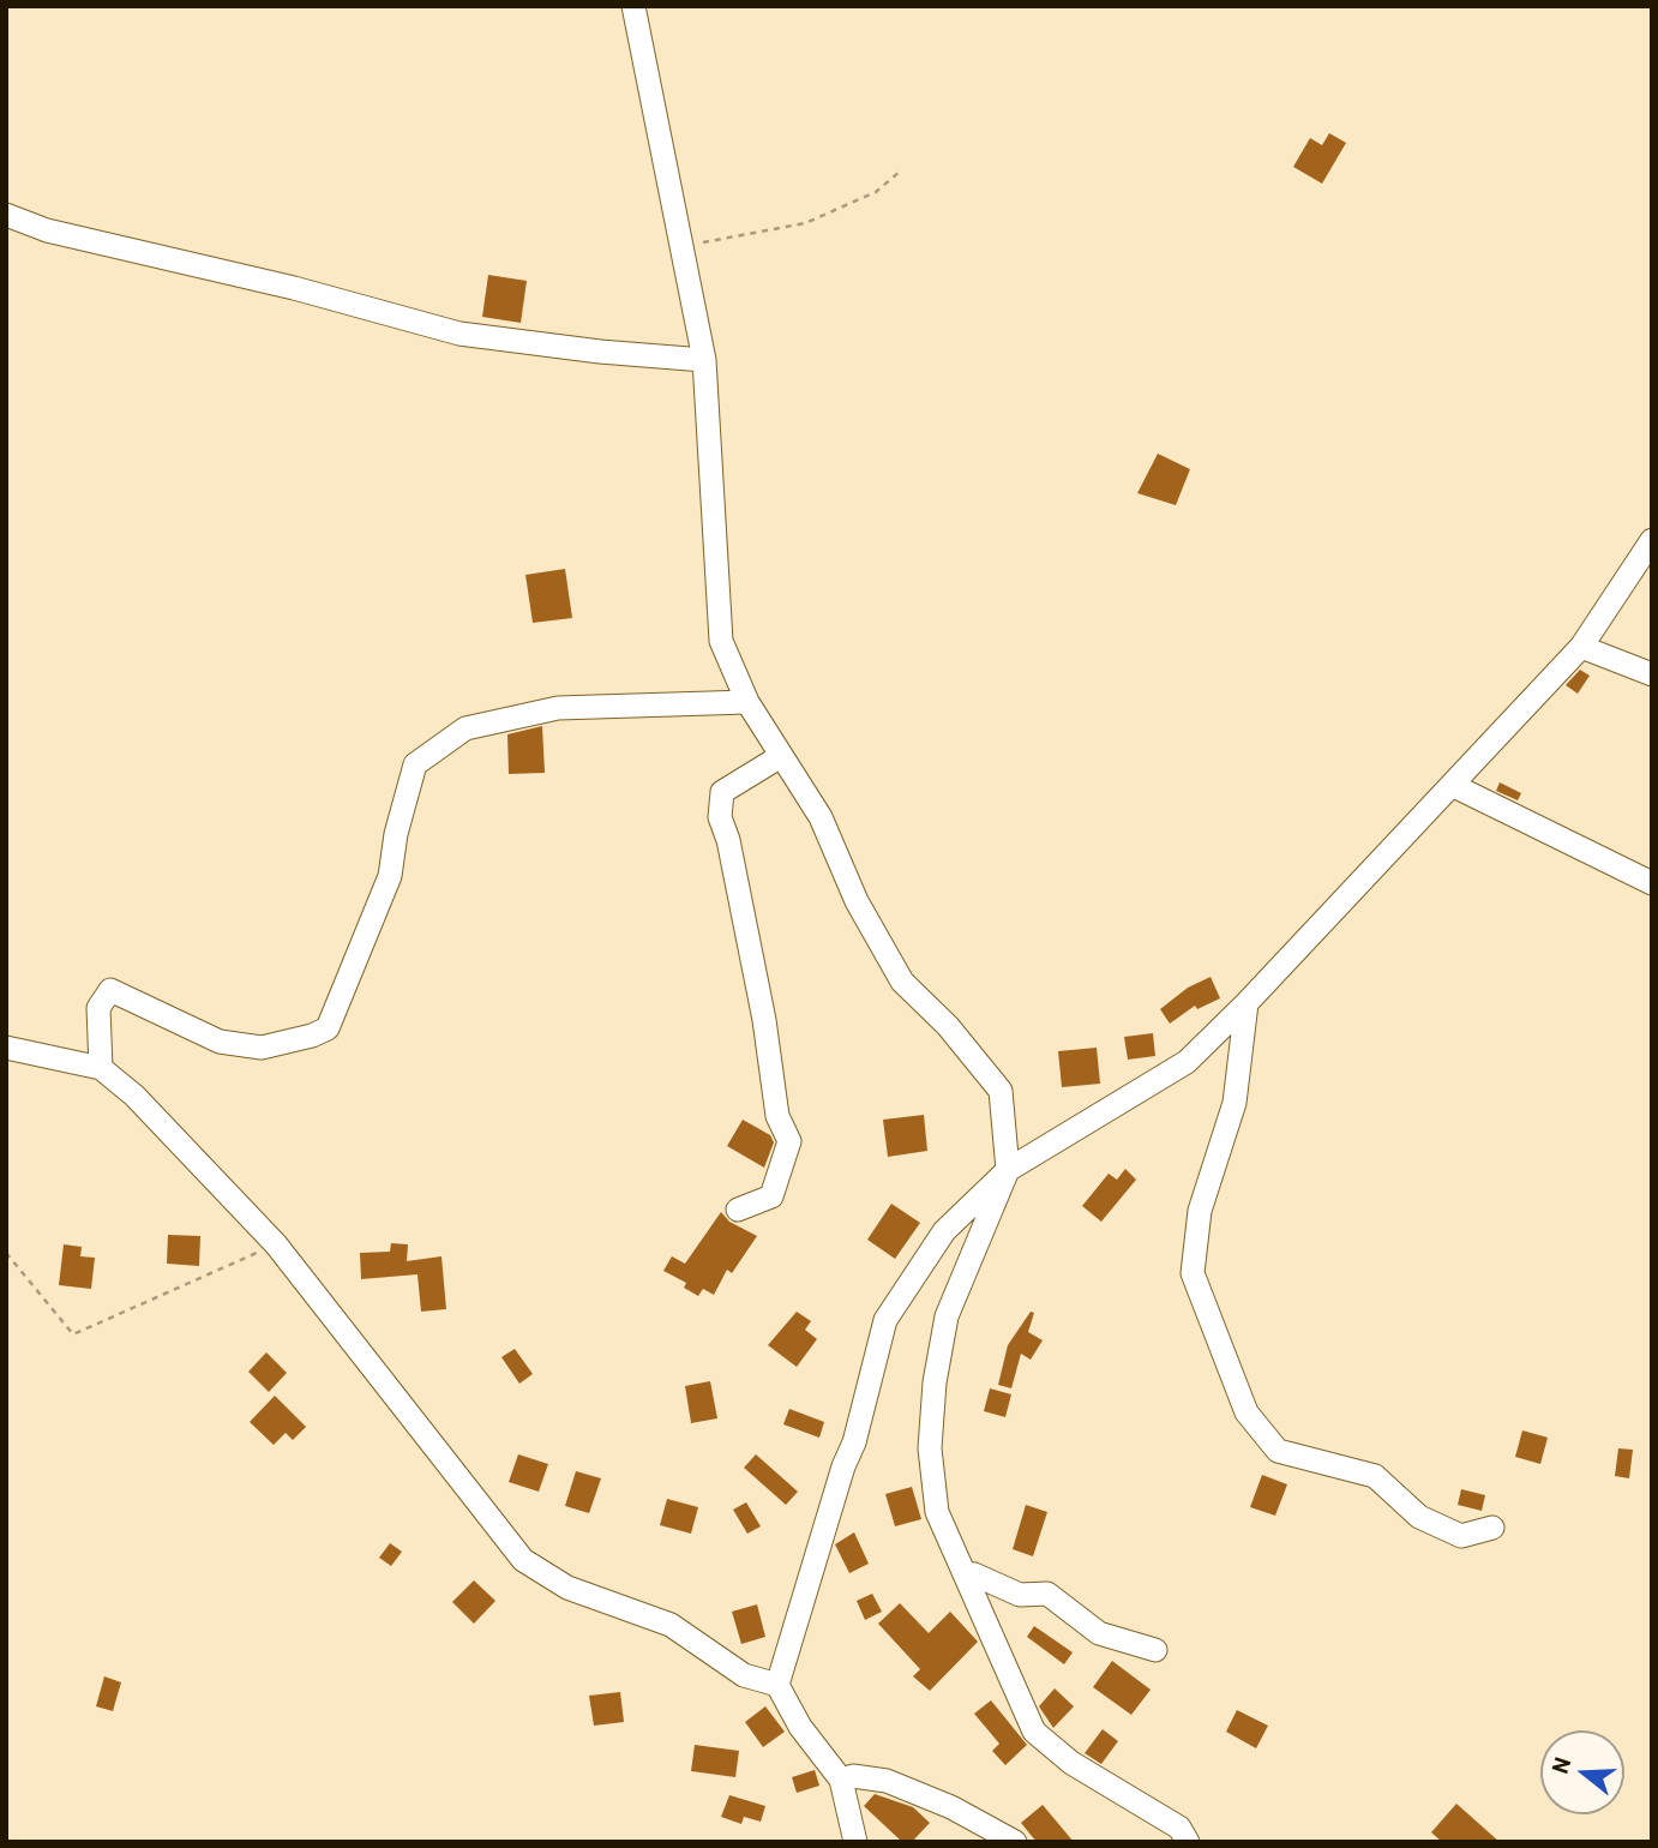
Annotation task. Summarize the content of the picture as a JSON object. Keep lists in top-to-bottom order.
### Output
{
  "north": "left"
}
